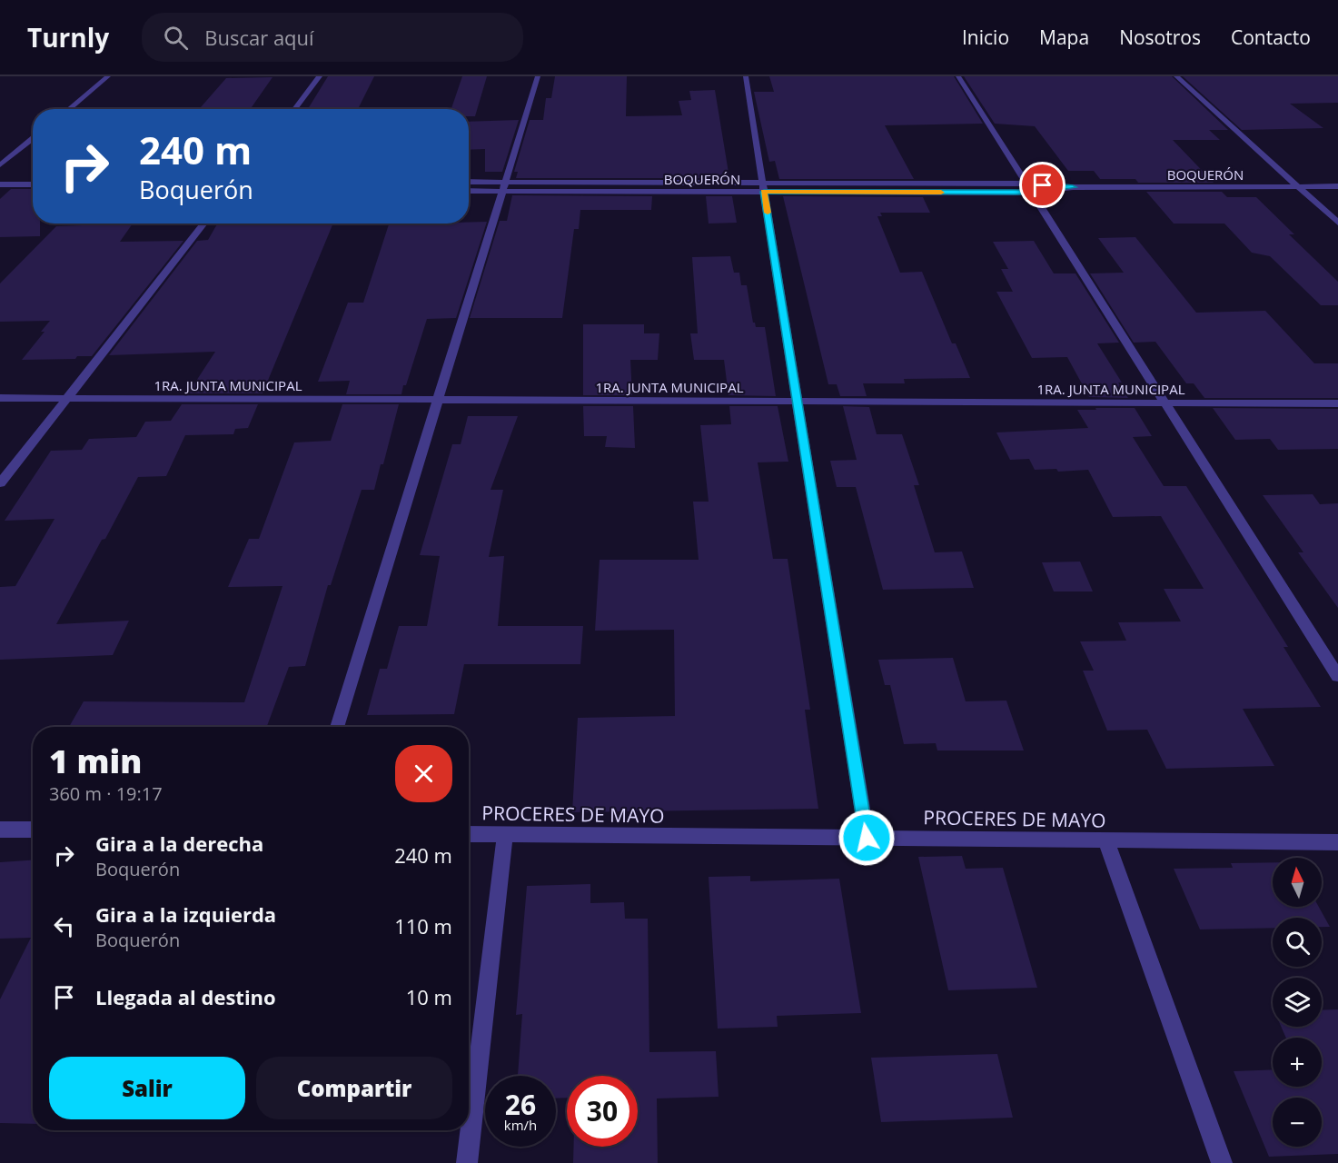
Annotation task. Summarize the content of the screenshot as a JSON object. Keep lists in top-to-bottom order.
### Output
{
  "streets": {
    "street": ["BOQUERÓN", "1RA. JUNTA MUNICIPAL", "PROCERES DE MAYO"]
  },
  "north": "top",
  "page": {
    "header": "Turnly",
    "search": "Buscar aquí",
    "nav": [
      "Inicio",
      "Mapa",
      "Nosotros",
      "Contacto"
    ],
    "turn": ["240 m", "Boquerón"],
    "heading": ["1 min", "360 m · 19:17"],
    "list": [
      {
        "name": "Gira a la derecha",
        "note": "Boquerón",
        "value": "240 m"
      },
      {
        "name": "Gira a la izquierda",
        "note": "Boquerón",
        "value": "110 m"
      },
      {
        "name": "Llegada al destino",
        "value": "10 m"
      }
    ],
    "map_buttons": ["+", "−"],
    "buttons": ["Salir", "Compartir"],
    "speed": "26 km/h",
    "limit": "30"
  }
}
